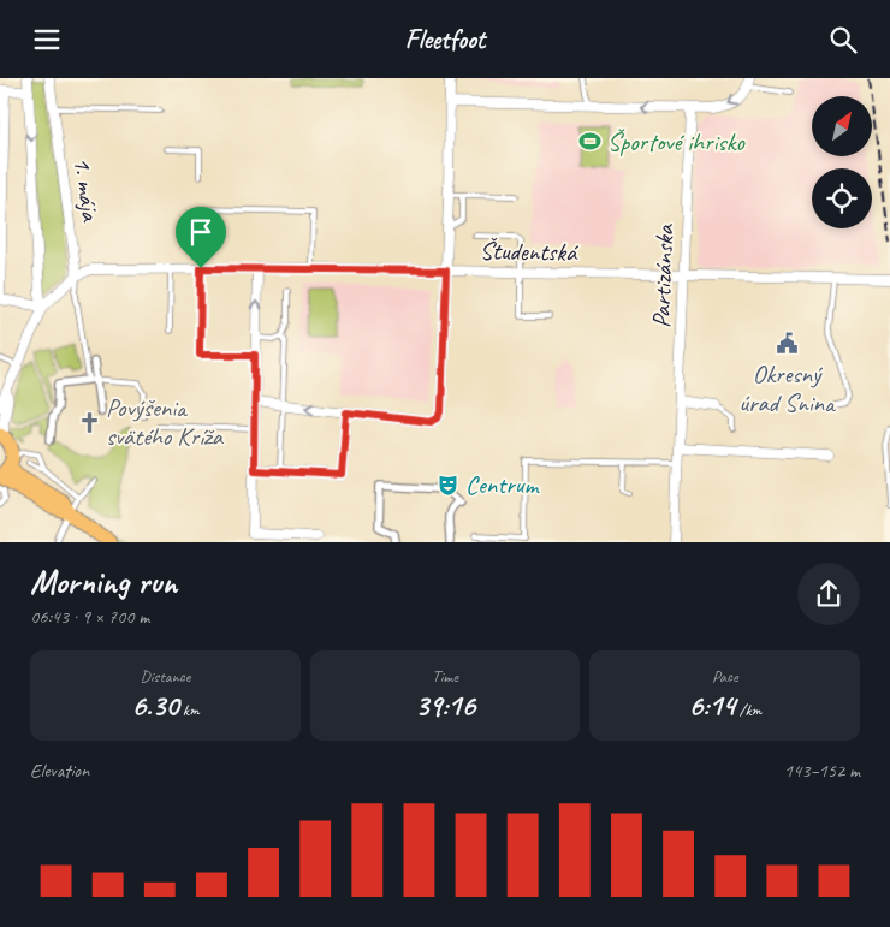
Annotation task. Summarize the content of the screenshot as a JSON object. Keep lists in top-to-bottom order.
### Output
{
  "streets": {
    "street": ["1. mája", "Študentská", "Partizánska"]
  },
  "crossings": [
    ["1. mája", "Študentská"],
    ["Študentská", "Partizánska"]
  ],
  "places": {
    "sports": ["Športové ihrisko"],
    "public building": ["Okresný úrad Snina"],
    "church": ["Povýšenia svätého Kríža"],
    "theatre": ["Centrum"]
  },
  "north": "top right",
  "page": {
    "header": "Fleetfoot",
    "heading": ["Morning run", "06:43 · 9 × 700 m"],
    "stats": [
      ["Distance", "6.30 km"],
      ["Time", "39:16"],
      ["Pace", "6:14 /km"]
    ],
    "chart": ["Elevation", "143–152 m"]
  }
}
